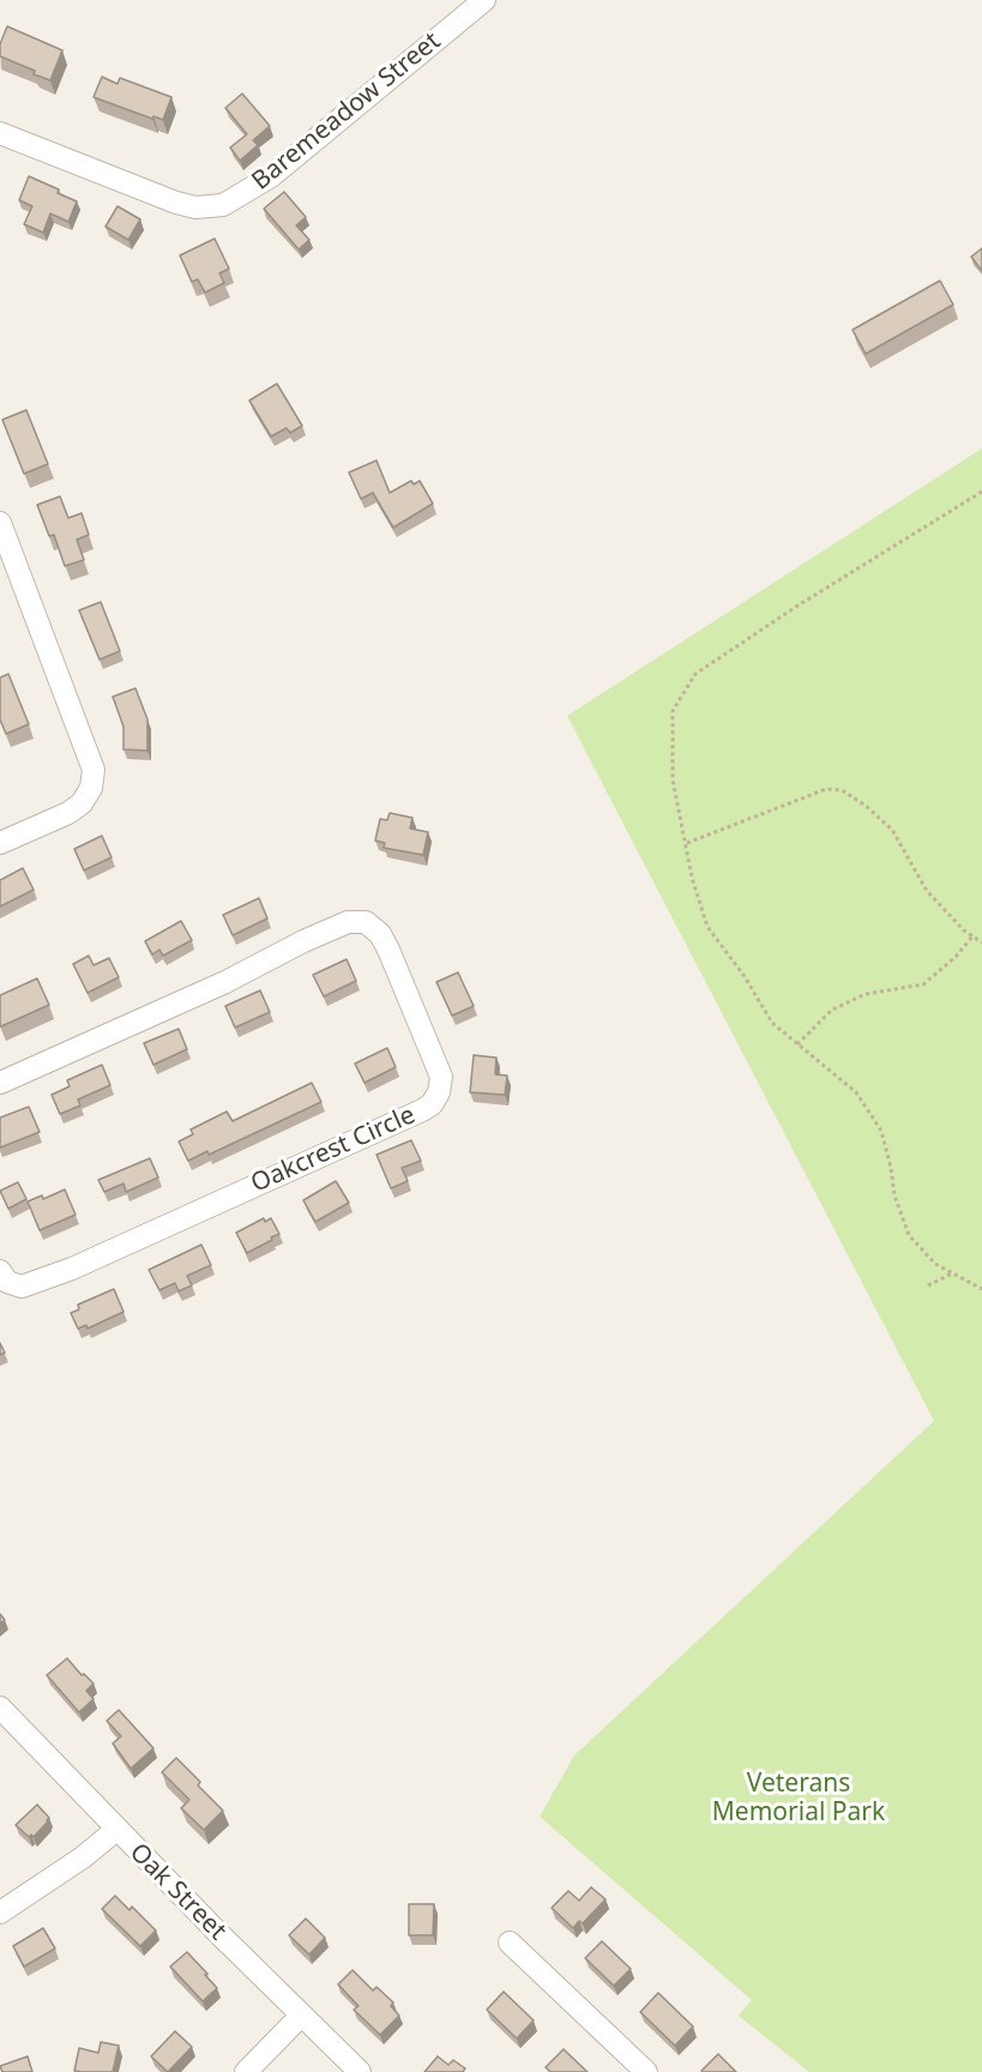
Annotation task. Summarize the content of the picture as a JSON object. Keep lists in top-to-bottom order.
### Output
{
  "streets": {
    "street": ["Baremeadow Street", "Oakcrest Circle", "Oak Street"]
  },
  "parks": ["Veterans Memorial Park"]
}
